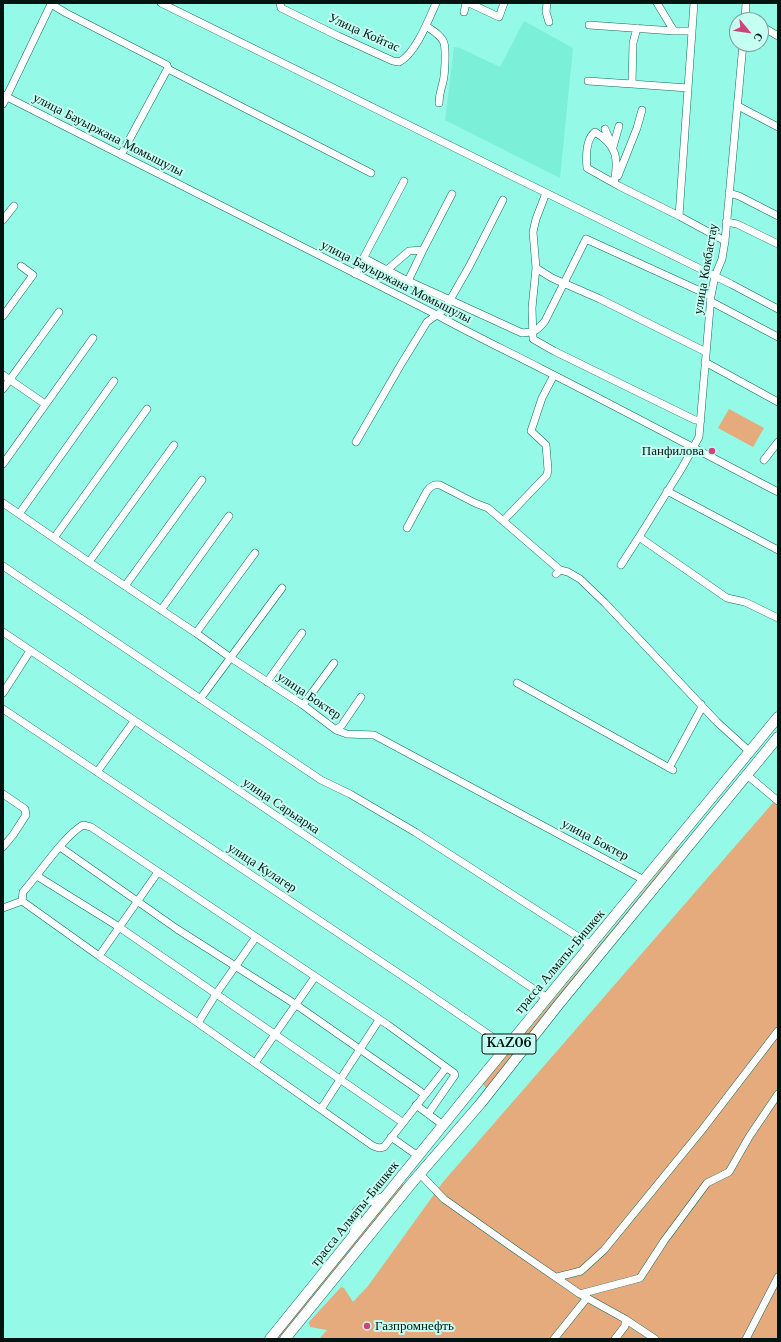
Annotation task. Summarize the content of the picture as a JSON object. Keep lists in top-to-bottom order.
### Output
{
  "streets": {
    "highway": ["трасса Алматы-Бишкек", "KАZ06"],
    "street": [
      "Улица Койтас",
      "улица Бауыржана Момышулы",
      "улица Кокбастау",
      "улица Боктер",
      "улица Сарыарка",
      "улица Кулагер"
    ]
  },
  "crossings": [
    ["улица Бауыржана Момышулы", "улица Кокбастау"],
    ["улица Боктер", "трасса Алматы-Бишкек"],
    ["улица Сарыарка", "трасса Алматы-Бишкек"],
    ["улица Кулагер", "трасса Алматы-Бишкек"],
    ["трасса Алматы-Бишкек", "KАZ06"]
  ],
  "places": ["Панфилова", "Газпромнефть"],
  "north": "bottom right"
}
